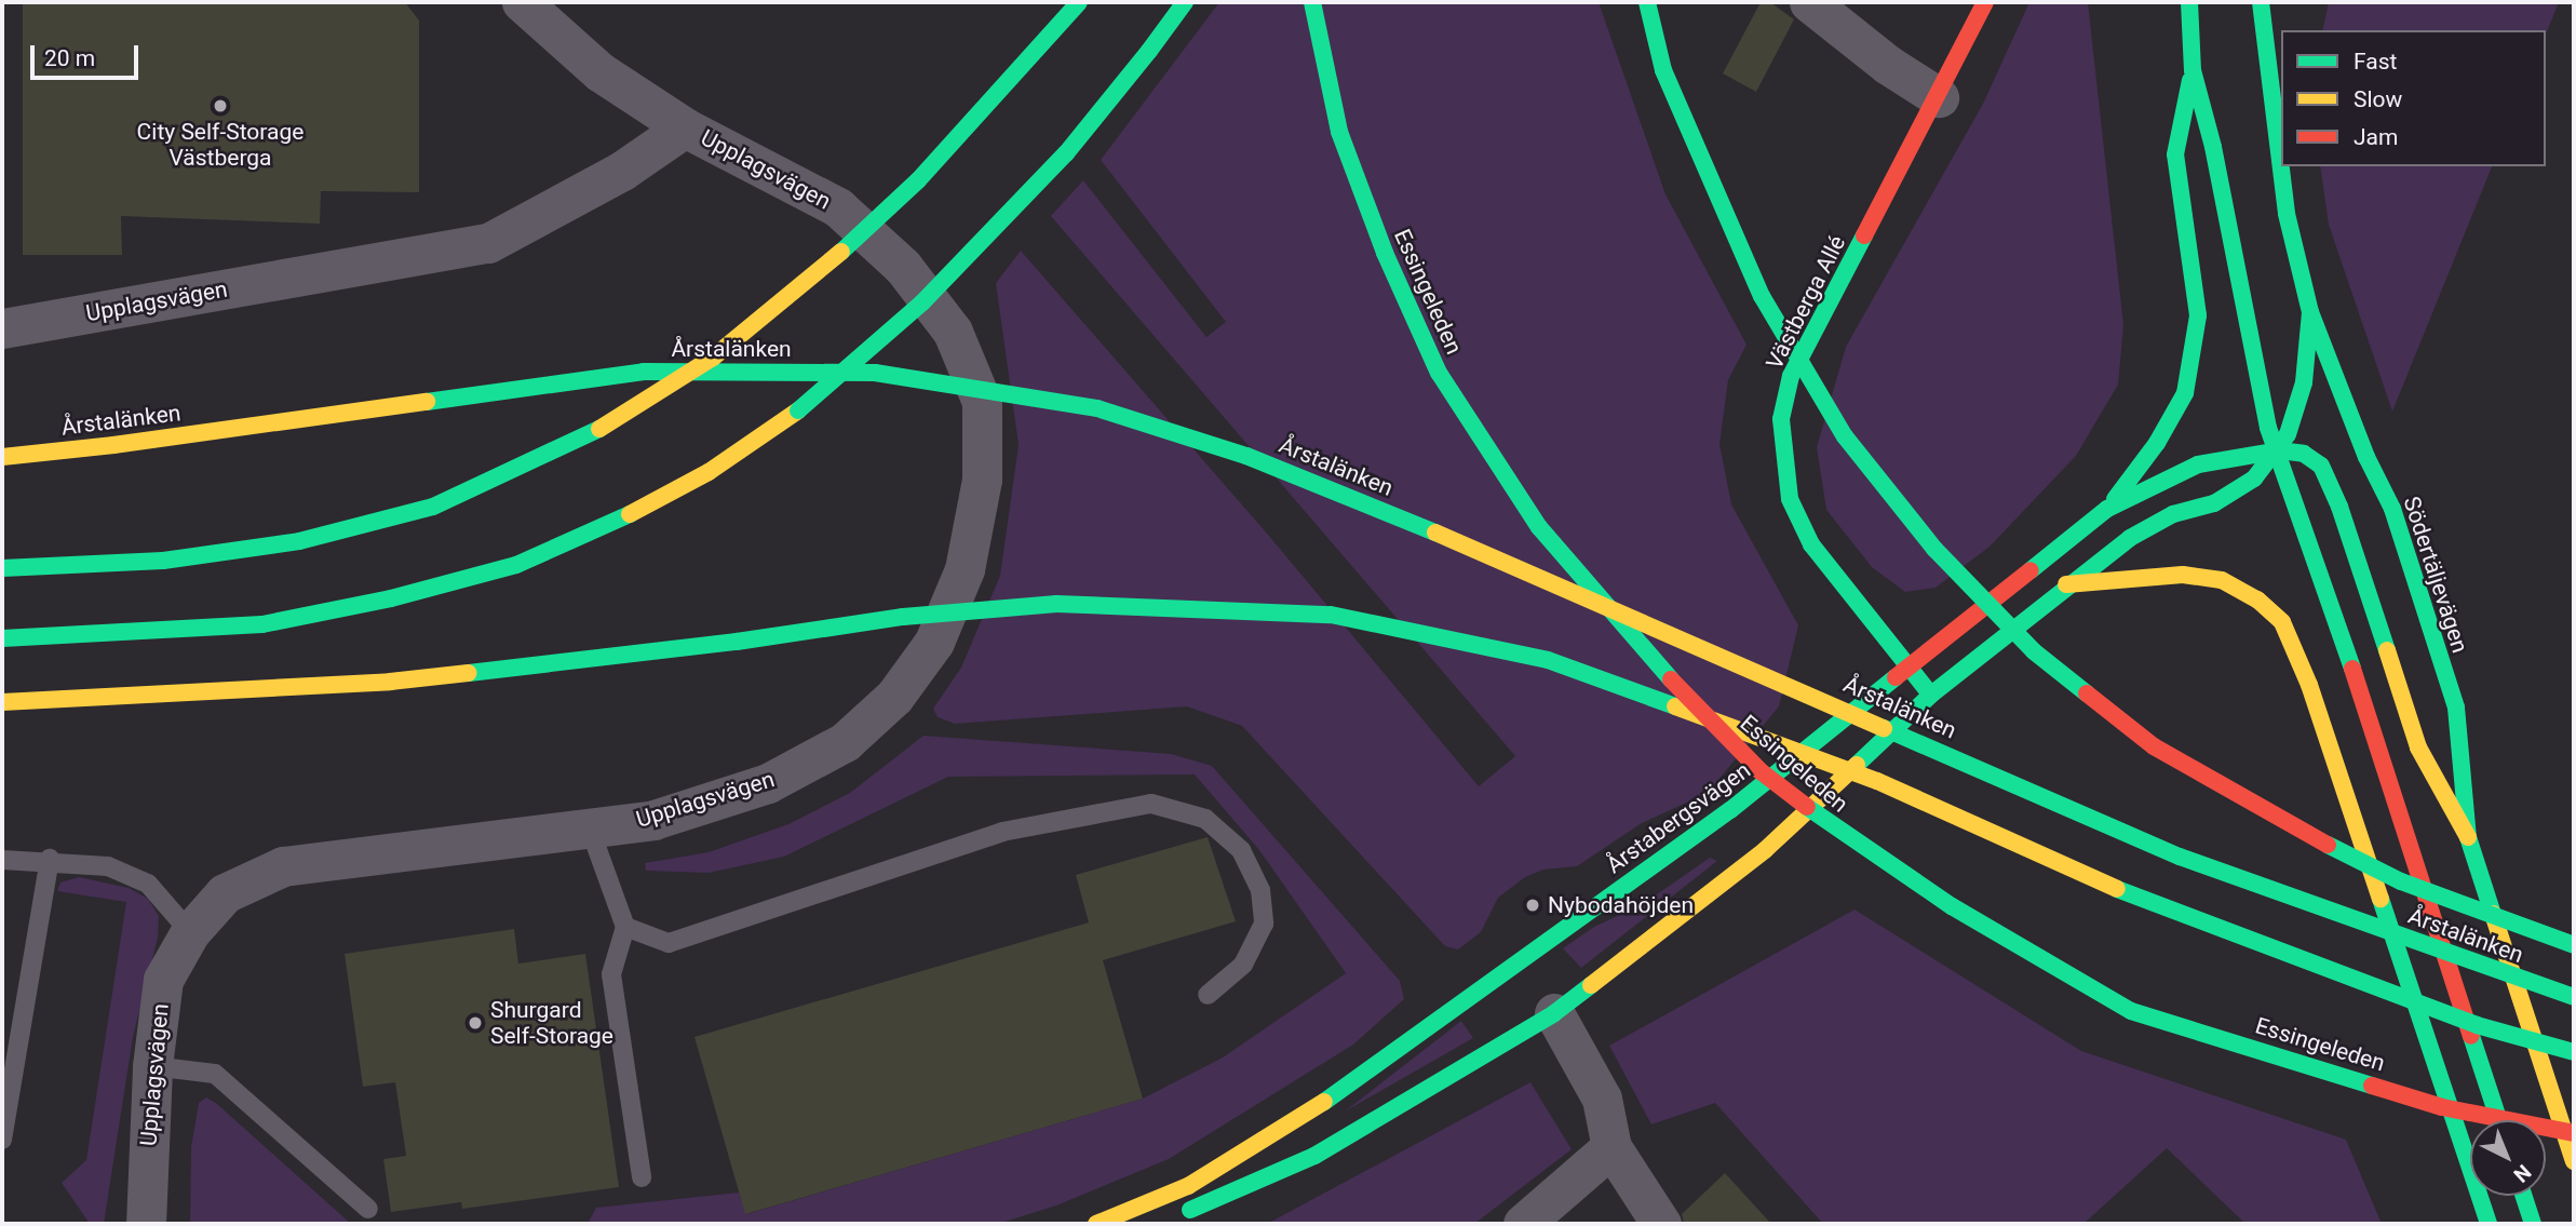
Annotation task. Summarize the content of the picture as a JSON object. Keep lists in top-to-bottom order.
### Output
{
  "streets": {
    "main road": [
      "Essingeleden",
      "Västberga Allé",
      "Årstalänken",
      "Södertäljevägen",
      "Årstabergsvägen"
    ],
    "street": ["Upplagsvägen"]
  },
  "crossings": [
    ["Västberga Allé", "Årstabergsvägen"]
  ],
  "places": ["City Self-Storage Västberga", "Nybodahöjden", "Shurgard Self-Storage"],
  "legend": ["Fast", "Slow", "Jam"],
  "scale_bar": "20 m",
  "north": "bottom right"
}
